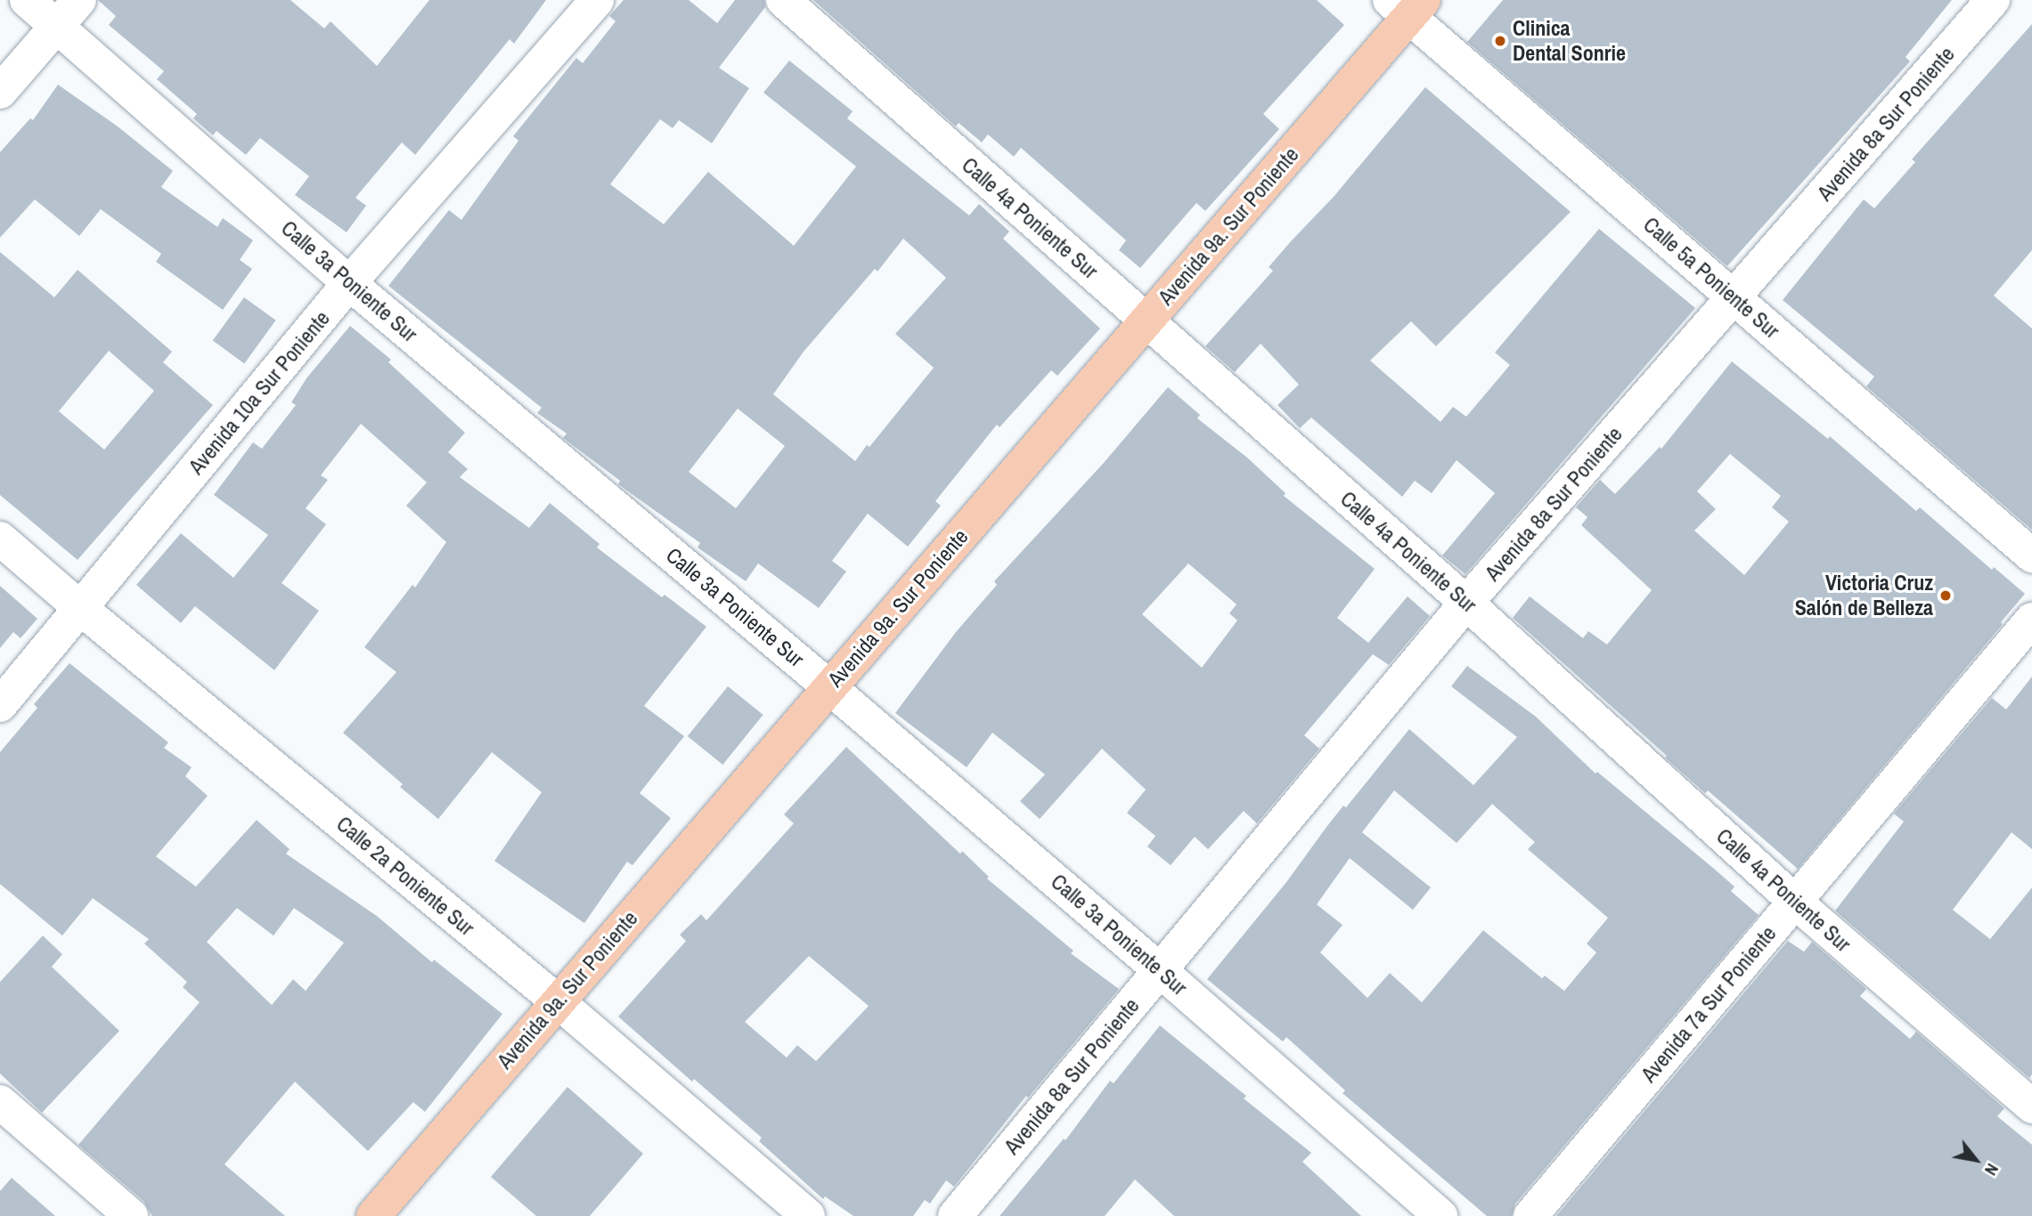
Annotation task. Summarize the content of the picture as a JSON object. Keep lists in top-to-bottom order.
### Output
{
  "streets": {
    "main road": ["Avenida 9a. Sur Poniente"],
    "street": [
      "Avenida 8a Sur Poniente",
      "Calle 4a Poniente Sur",
      "Calle 5a Poniente Sur",
      "Calle 3a Poniente Sur",
      "Avenida 10a Sur Poniente",
      "Calle 2a Poniente Sur",
      "Avenida 7a Sur Poniente"
    ]
  },
  "crossings": [
    ["Avenida 8a Sur Poniente", "Calle 4a Poniente Sur"],
    ["Avenida 8a Sur Poniente", "Calle 5a Poniente Sur"],
    ["Avenida 8a Sur Poniente", "Calle 3a Poniente Sur"],
    ["Calle 4a Poniente Sur", "Avenida 9a. Sur Poniente"],
    ["Calle 4a Poniente Sur", "Avenida 7a Sur Poniente"],
    ["Avenida 9a. Sur Poniente", "Calle 5a Poniente Sur"],
    ["Avenida 9a. Sur Poniente", "Calle 3a Poniente Sur"],
    ["Avenida 9a. Sur Poniente", "Calle 2a Poniente Sur"],
    ["Calle 3a Poniente Sur", "Avenida 10a Sur Poniente"],
    ["Avenida 10a Sur Poniente", "Calle 2a Poniente Sur"]
  ],
  "places": ["Clinica Dental Sonrie", "Victoria Cruz Salón de Belleza"],
  "north": "bottom right"
}
